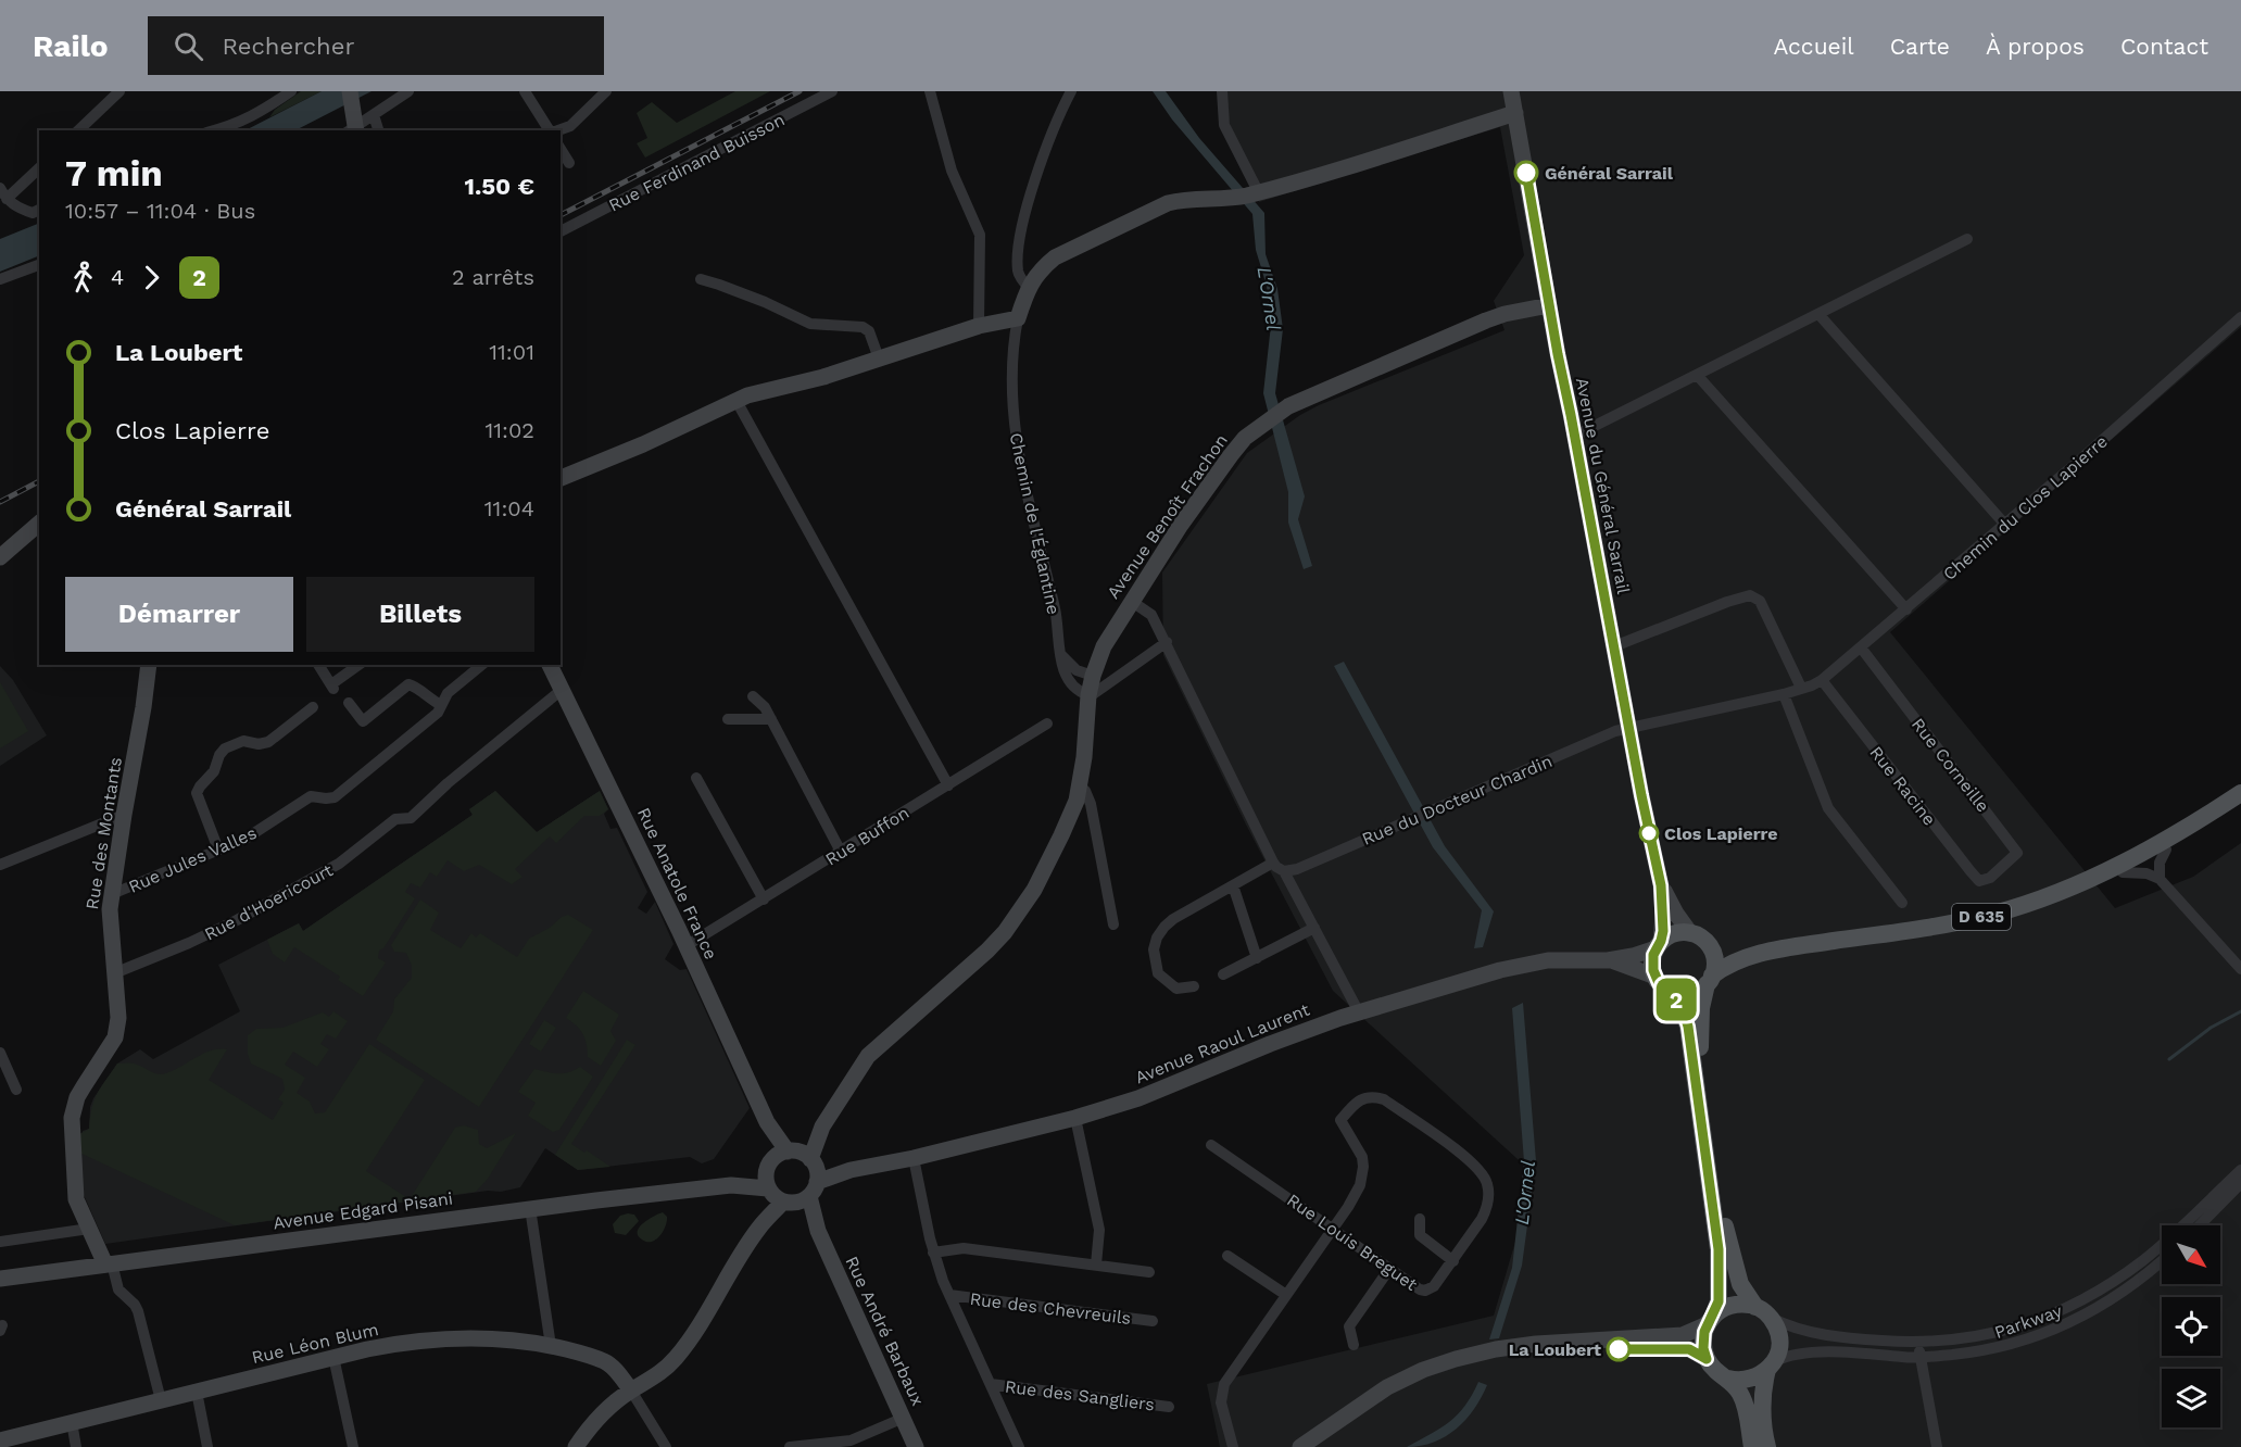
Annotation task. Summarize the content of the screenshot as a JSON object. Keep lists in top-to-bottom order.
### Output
{
  "streets": {
    "main road": ["D 635"],
    "street": [
      "Rue Ferdinand Buisson",
      "Avenue du Général Sarrail",
      "Chemin du Clos Lapierre",
      "Avenue Benoît Frachon",
      "Chemin de l'Églantine",
      "Rue Corneille",
      "Rue Racine",
      "Rue du Docteur Chardin",
      "Rue des Montants",
      "Rue Buffon",
      "Rue Jules Valles",
      "Rue Anatole France",
      "Rue d'Hoericourt",
      "Avenue Raoul Laurent",
      "Avenue Edgard Pisani",
      "Rue Louis Breguet",
      "Rue des Chevreuils",
      "Parkway",
      "Rue André Barbaux",
      "Rue Léon Blum",
      "Rue des Sangliers"
    ]
  },
  "crossings": [
    ["Avenue du Général Sarrail", "Chemin du Clos Lapierre"],
    ["Avenue du Général Sarrail", "Avenue Benoît Frachon"],
    ["Avenue du Général Sarrail", "Rue du Docteur Chardin"],
    ["Avenue du Général Sarrail", "D 635"],
    ["Avenue du Général Sarrail", "Avenue Raoul Laurent"],
    ["Chemin du Clos Lapierre", "Rue Corneille"],
    ["Chemin du Clos Lapierre", "Rue Racine"],
    ["Chemin du Clos Lapierre", "Rue du Docteur Chardin"],
    ["Avenue Benoît Frachon", "Chemin de l'Églantine"],
    ["Avenue Benoît Frachon", "Rue Anatole France"],
    ["Avenue Benoît Frachon", "Avenue Raoul Laurent"],
    ["Avenue Benoît Frachon", "Avenue Edgard Pisani"],
    ["Avenue Benoît Frachon", "Rue André Barbaux"],
    ["Rue Corneille", "Rue Racine"],
    ["Rue des Montants", "Rue Jules Valles"],
    ["Rue des Montants", "Rue d'Hoericourt"],
    ["Rue des Montants", "Avenue Edgard Pisani"],
    ["Rue Buffon", "Rue Anatole France"],
    ["Rue Anatole France", "Rue d'Hoericourt"],
    ["Rue Anatole France", "Avenue Raoul Laurent"],
    ["Rue Anatole France", "Avenue Edgard Pisani"],
    ["Rue Anatole France", "Rue André Barbaux"],
    ["D 635", "Avenue Raoul Laurent"],
    ["Avenue Raoul Laurent", "Avenue Edgard Pisani"],
    ["Avenue Raoul Laurent", "Rue André Barbaux"],
    ["Avenue Edgard Pisani", "Rue André Barbaux"]
  ],
  "water": ["L'Ornel"],
  "places": ["Général Sarrail", "Clos Lapierre", "La Loubert"],
  "lines": ["bus line 2"],
  "north": "bottom right",
  "page": {
    "header": "Railo",
    "search": "Rechercher",
    "nav": [
      "Accueil",
      "Carte",
      "À propos",
      "Contact"
    ],
    "on_map": "2",
    "heading": ["7 min", "10:57 – 11:04 · Bus", "1.50 €"],
    "legs": ["4", "2", "2 arrêts"],
    "list": [
      {
        "name": "La Loubert",
        "value": "11:01"
      },
      {
        "name": "Clos Lapierre",
        "value": "11:02"
      },
      {
        "name": "Général Sarrail",
        "value": "11:04"
      }
    ],
    "buttons": ["Démarrer", "Billets"]
  }
}
